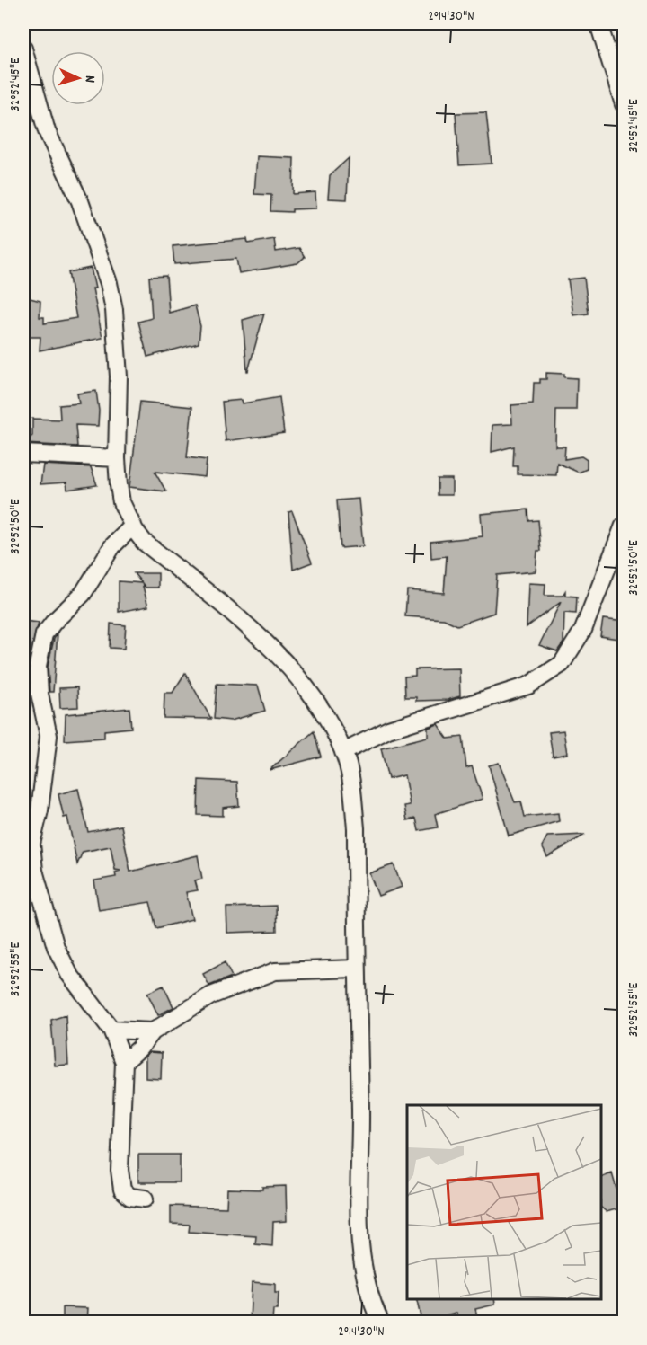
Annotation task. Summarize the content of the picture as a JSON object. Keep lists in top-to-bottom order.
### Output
{
  "north": "right",
  "coordinates": [
    "2°14'30\"N",
    "32°52'45\"E",
    "32°52'50\"E",
    "32°52'55\"E"
  ]
}
